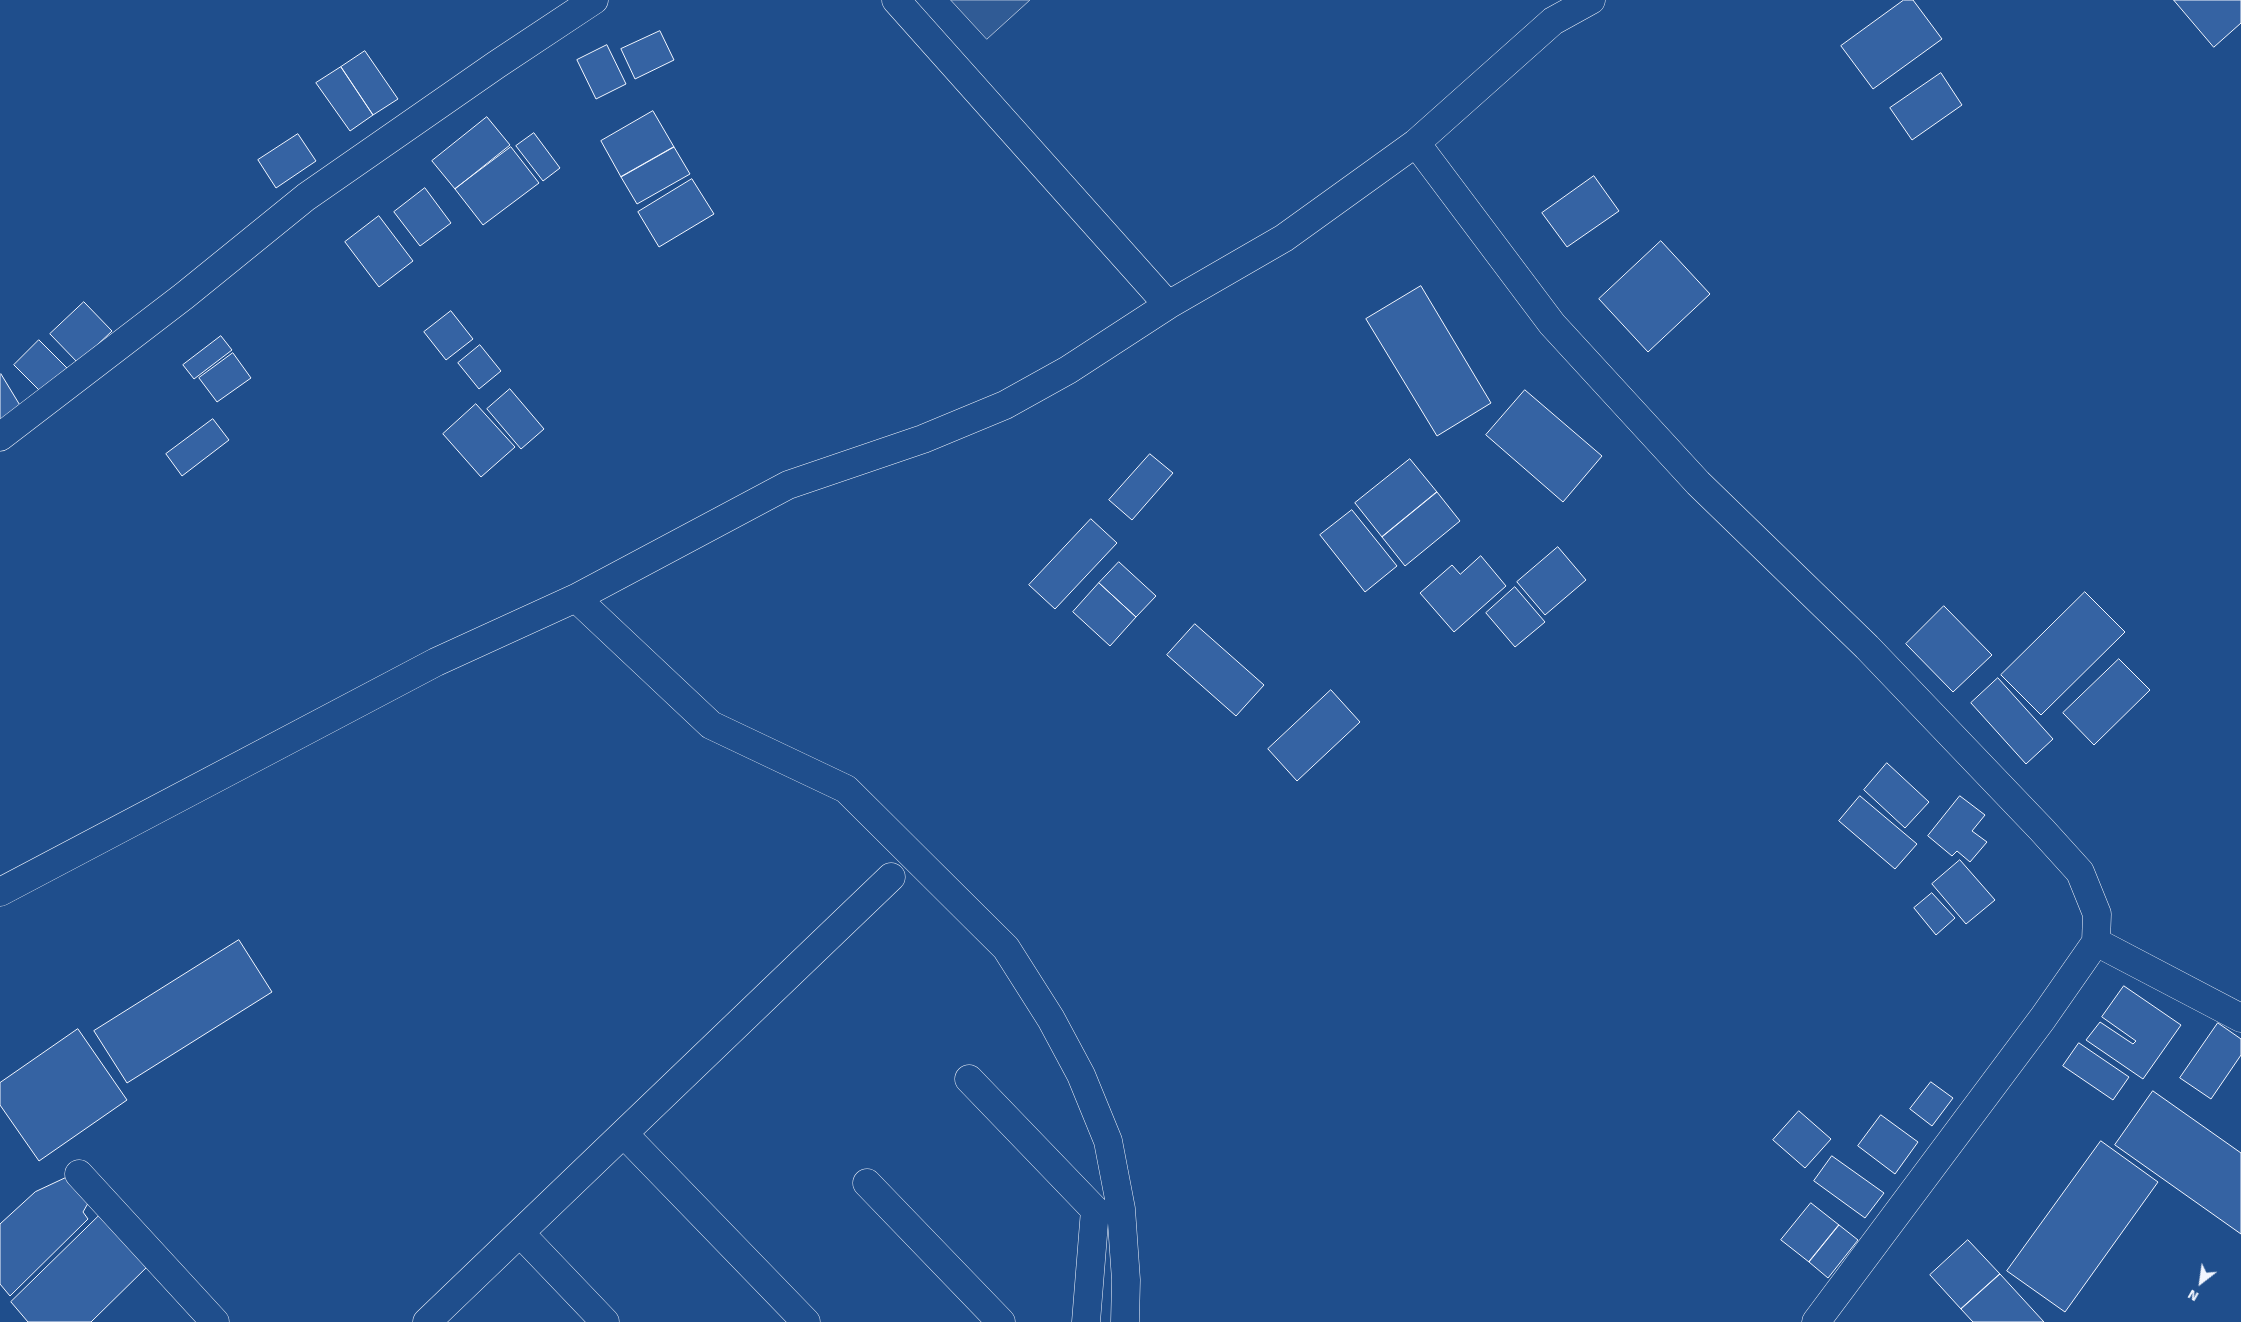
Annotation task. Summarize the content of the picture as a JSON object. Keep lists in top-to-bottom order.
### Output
{
  "north": "bottom left"
}
